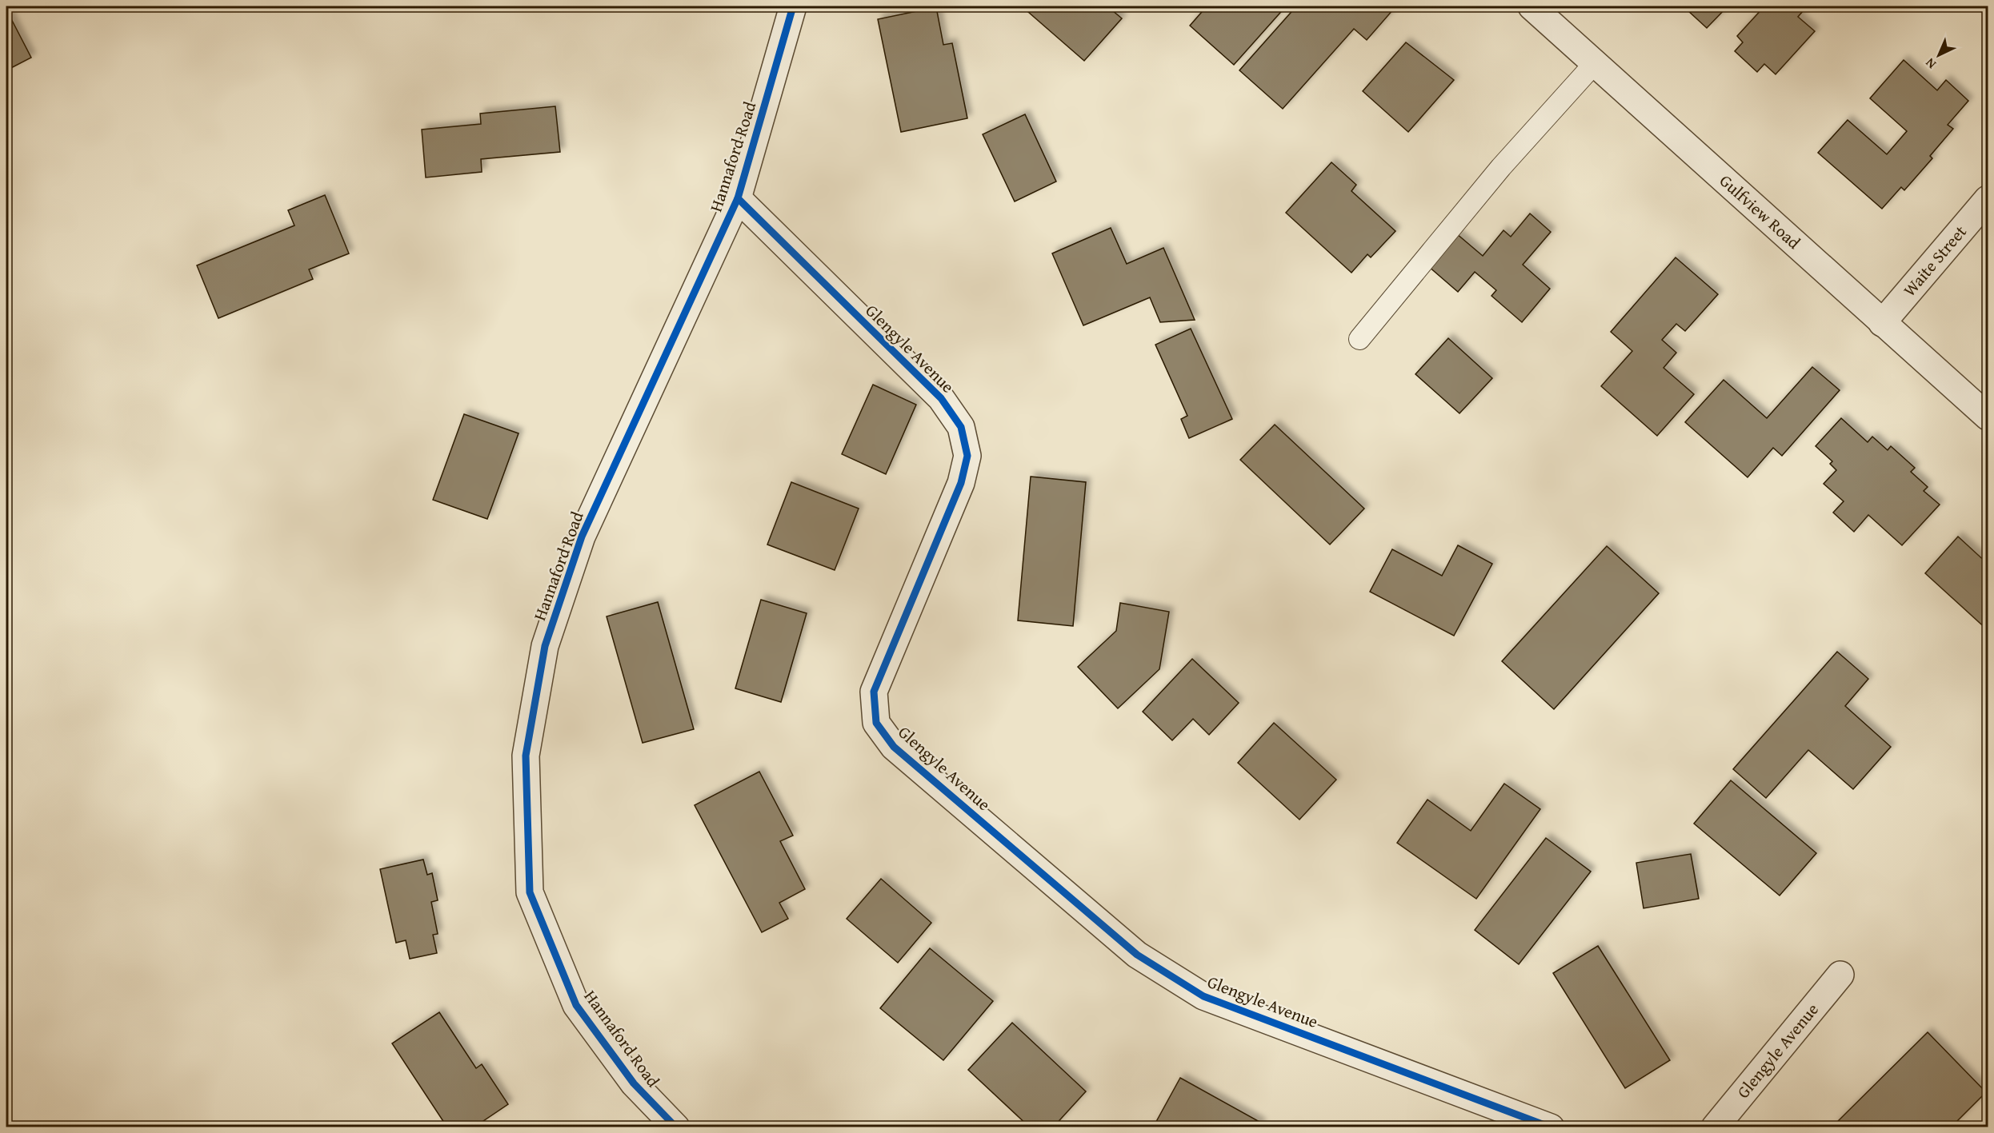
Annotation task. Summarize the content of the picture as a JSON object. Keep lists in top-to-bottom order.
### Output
{
  "streets": {
    "street": [
      "Hannaford Road",
      "Gulfview Road",
      "Waite Street",
      "Glengyle Avenue"
    ]
  },
  "crossings": [
    ["Hannaford Road", "Glengyle Avenue"],
    ["Gulfview Road", "Waite Street"]
  ],
  "north": "bottom left"
}
